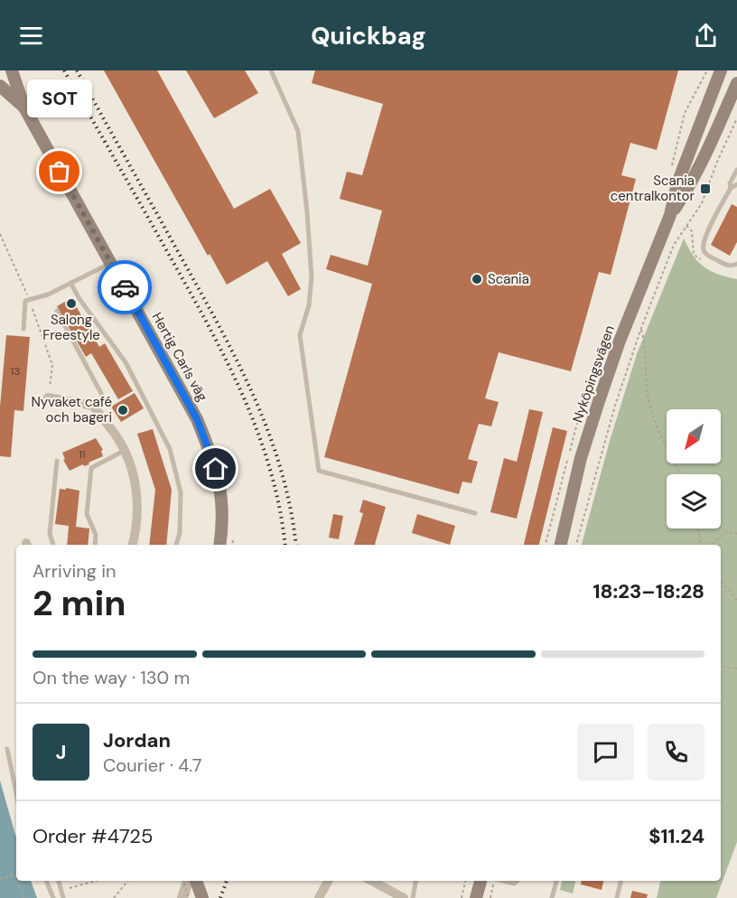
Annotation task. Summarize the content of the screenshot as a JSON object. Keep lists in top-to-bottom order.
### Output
{
  "streets": {
    "main road": ["Hertig Carls väg", "Nyköpingsvägen"]
  },
  "places": {
    "other": [
      "SOT",
      "Scania",
      "Salong Freestyle",
      "Nyvaket café och bageri"
    ],
    "transit": ["Scania centralkontor"]
  },
  "house_numbers": ["13", "11"],
  "north": "bottom left",
  "page": {
    "header": "Quickbag",
    "bubble": "SOT",
    "heading": ["2 min", "Arriving in", "18:23–18:28"],
    "panel": [
      "Jordan",
      "Courier · 4.7",
      "Order #4725",
      "$11.24"
    ],
    "bar": "On the way · 130 m",
    "round": "J"
  }
}
